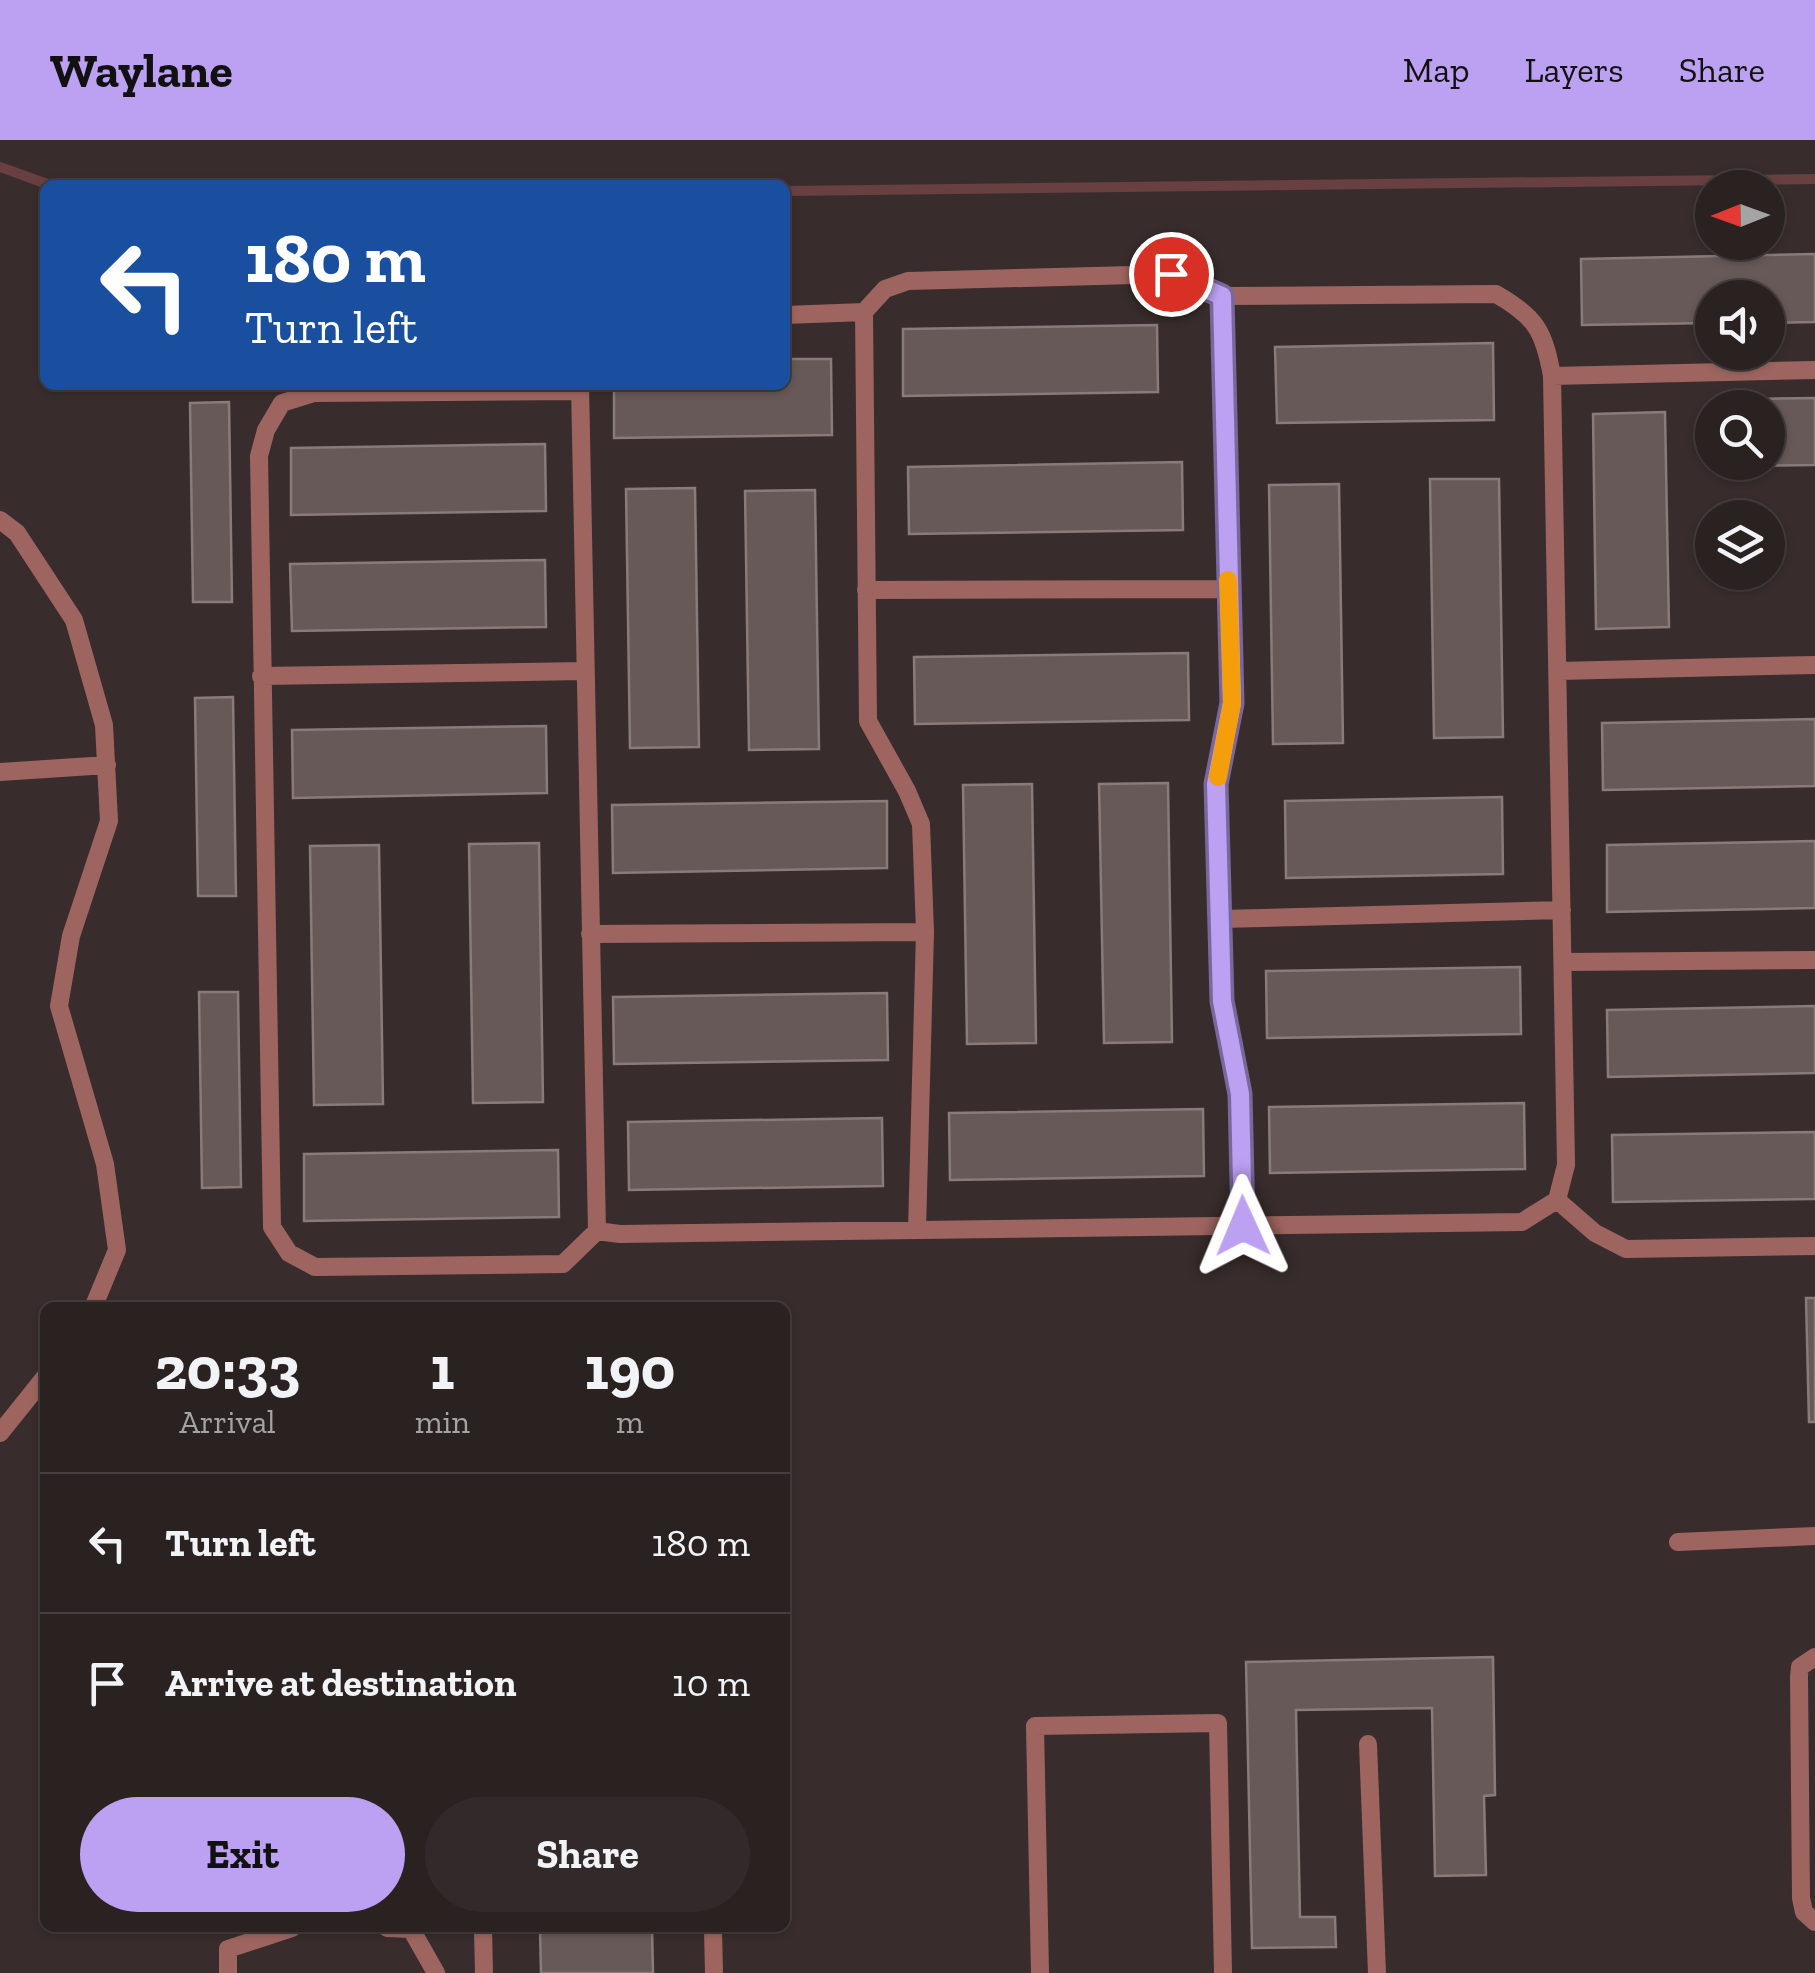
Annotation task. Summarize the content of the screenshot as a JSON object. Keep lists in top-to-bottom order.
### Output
{
  "north": "left",
  "page": {
    "header": "Waylane",
    "nav": ["Map", "Layers", "Share"],
    "turn": ["180 m", "Turn left"],
    "eta": [
      "20:33",
      "Arrival",
      "1",
      "min",
      "190",
      "m"
    ],
    "list": [
      {
        "name": "Turn left",
        "value": "180 m"
      },
      {
        "name": "Arrive at destination",
        "value": "10 m"
      }
    ],
    "buttons": ["Exit", "Share"]
  }
}
